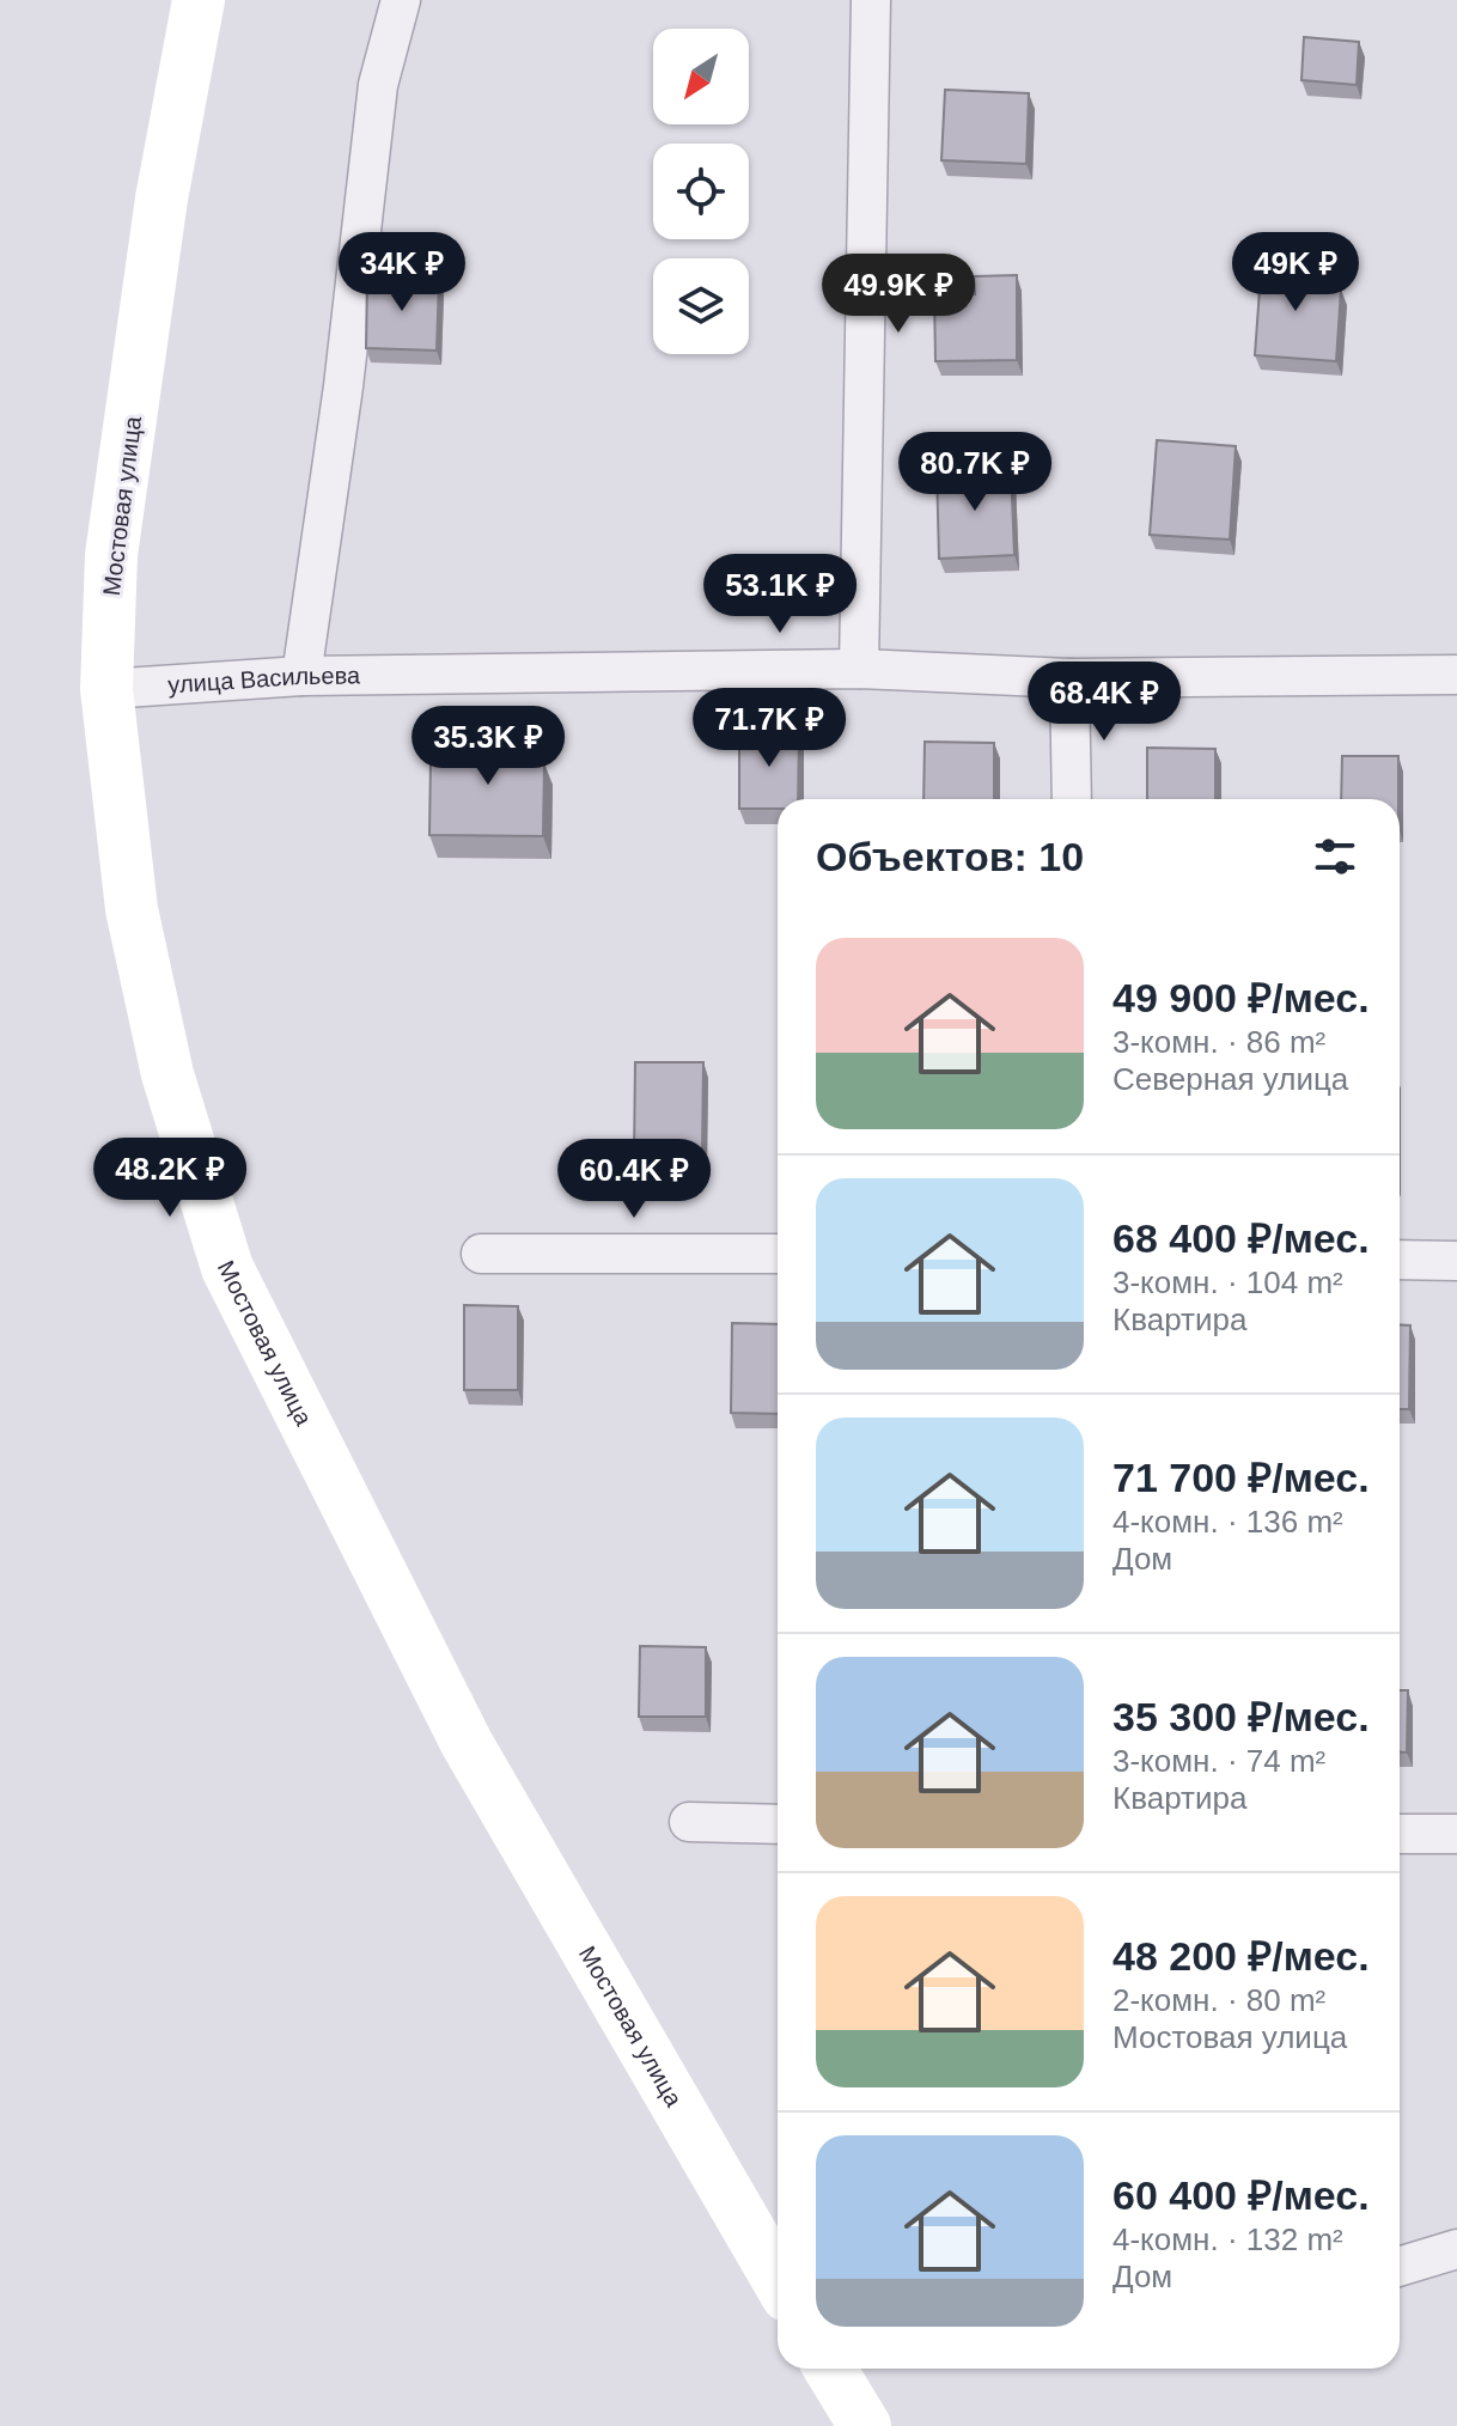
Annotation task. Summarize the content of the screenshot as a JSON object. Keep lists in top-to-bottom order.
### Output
{
  "streets": {
    "main road": ["Мостовая улица"],
    "street": ["улица Васильева"]
  },
  "crossings": [
    ["Мостовая улица", "улица Васильева"]
  ],
  "north": "bottom left",
  "page": {
    "price": [
      "34K ₽",
      "49K ₽",
      "49.9K ₽",
      "80.7K ₽",
      "53.1K ₽",
      "68.4K ₽",
      "71.7K ₽",
      "35.3K ₽",
      "48.2K ₽",
      "60.4K ₽"
    ],
    "heading": "Объектов: 10",
    "list": [
      {
        "name": "49 900 ₽/мес.",
        "note": "3-комн. · 86 m² · Северная улица"
      },
      {
        "name": "68 400 ₽/мес.",
        "note": "3-комн. · 104 m² · Квартира"
      },
      {
        "name": "71 700 ₽/мес.",
        "note": "4-комн. · 136 m² · Дом"
      },
      {
        "name": "35 300 ₽/мес.",
        "note": "3-комн. · 74 m² · Квартира"
      },
      {
        "name": "48 200 ₽/мес.",
        "note": "2-комн. · 80 m² · Мостовая улица"
      },
      {
        "name": "60 400 ₽/мес.",
        "note": "4-комн. · 132 m² · Дом"
      }
    ]
  }
}
